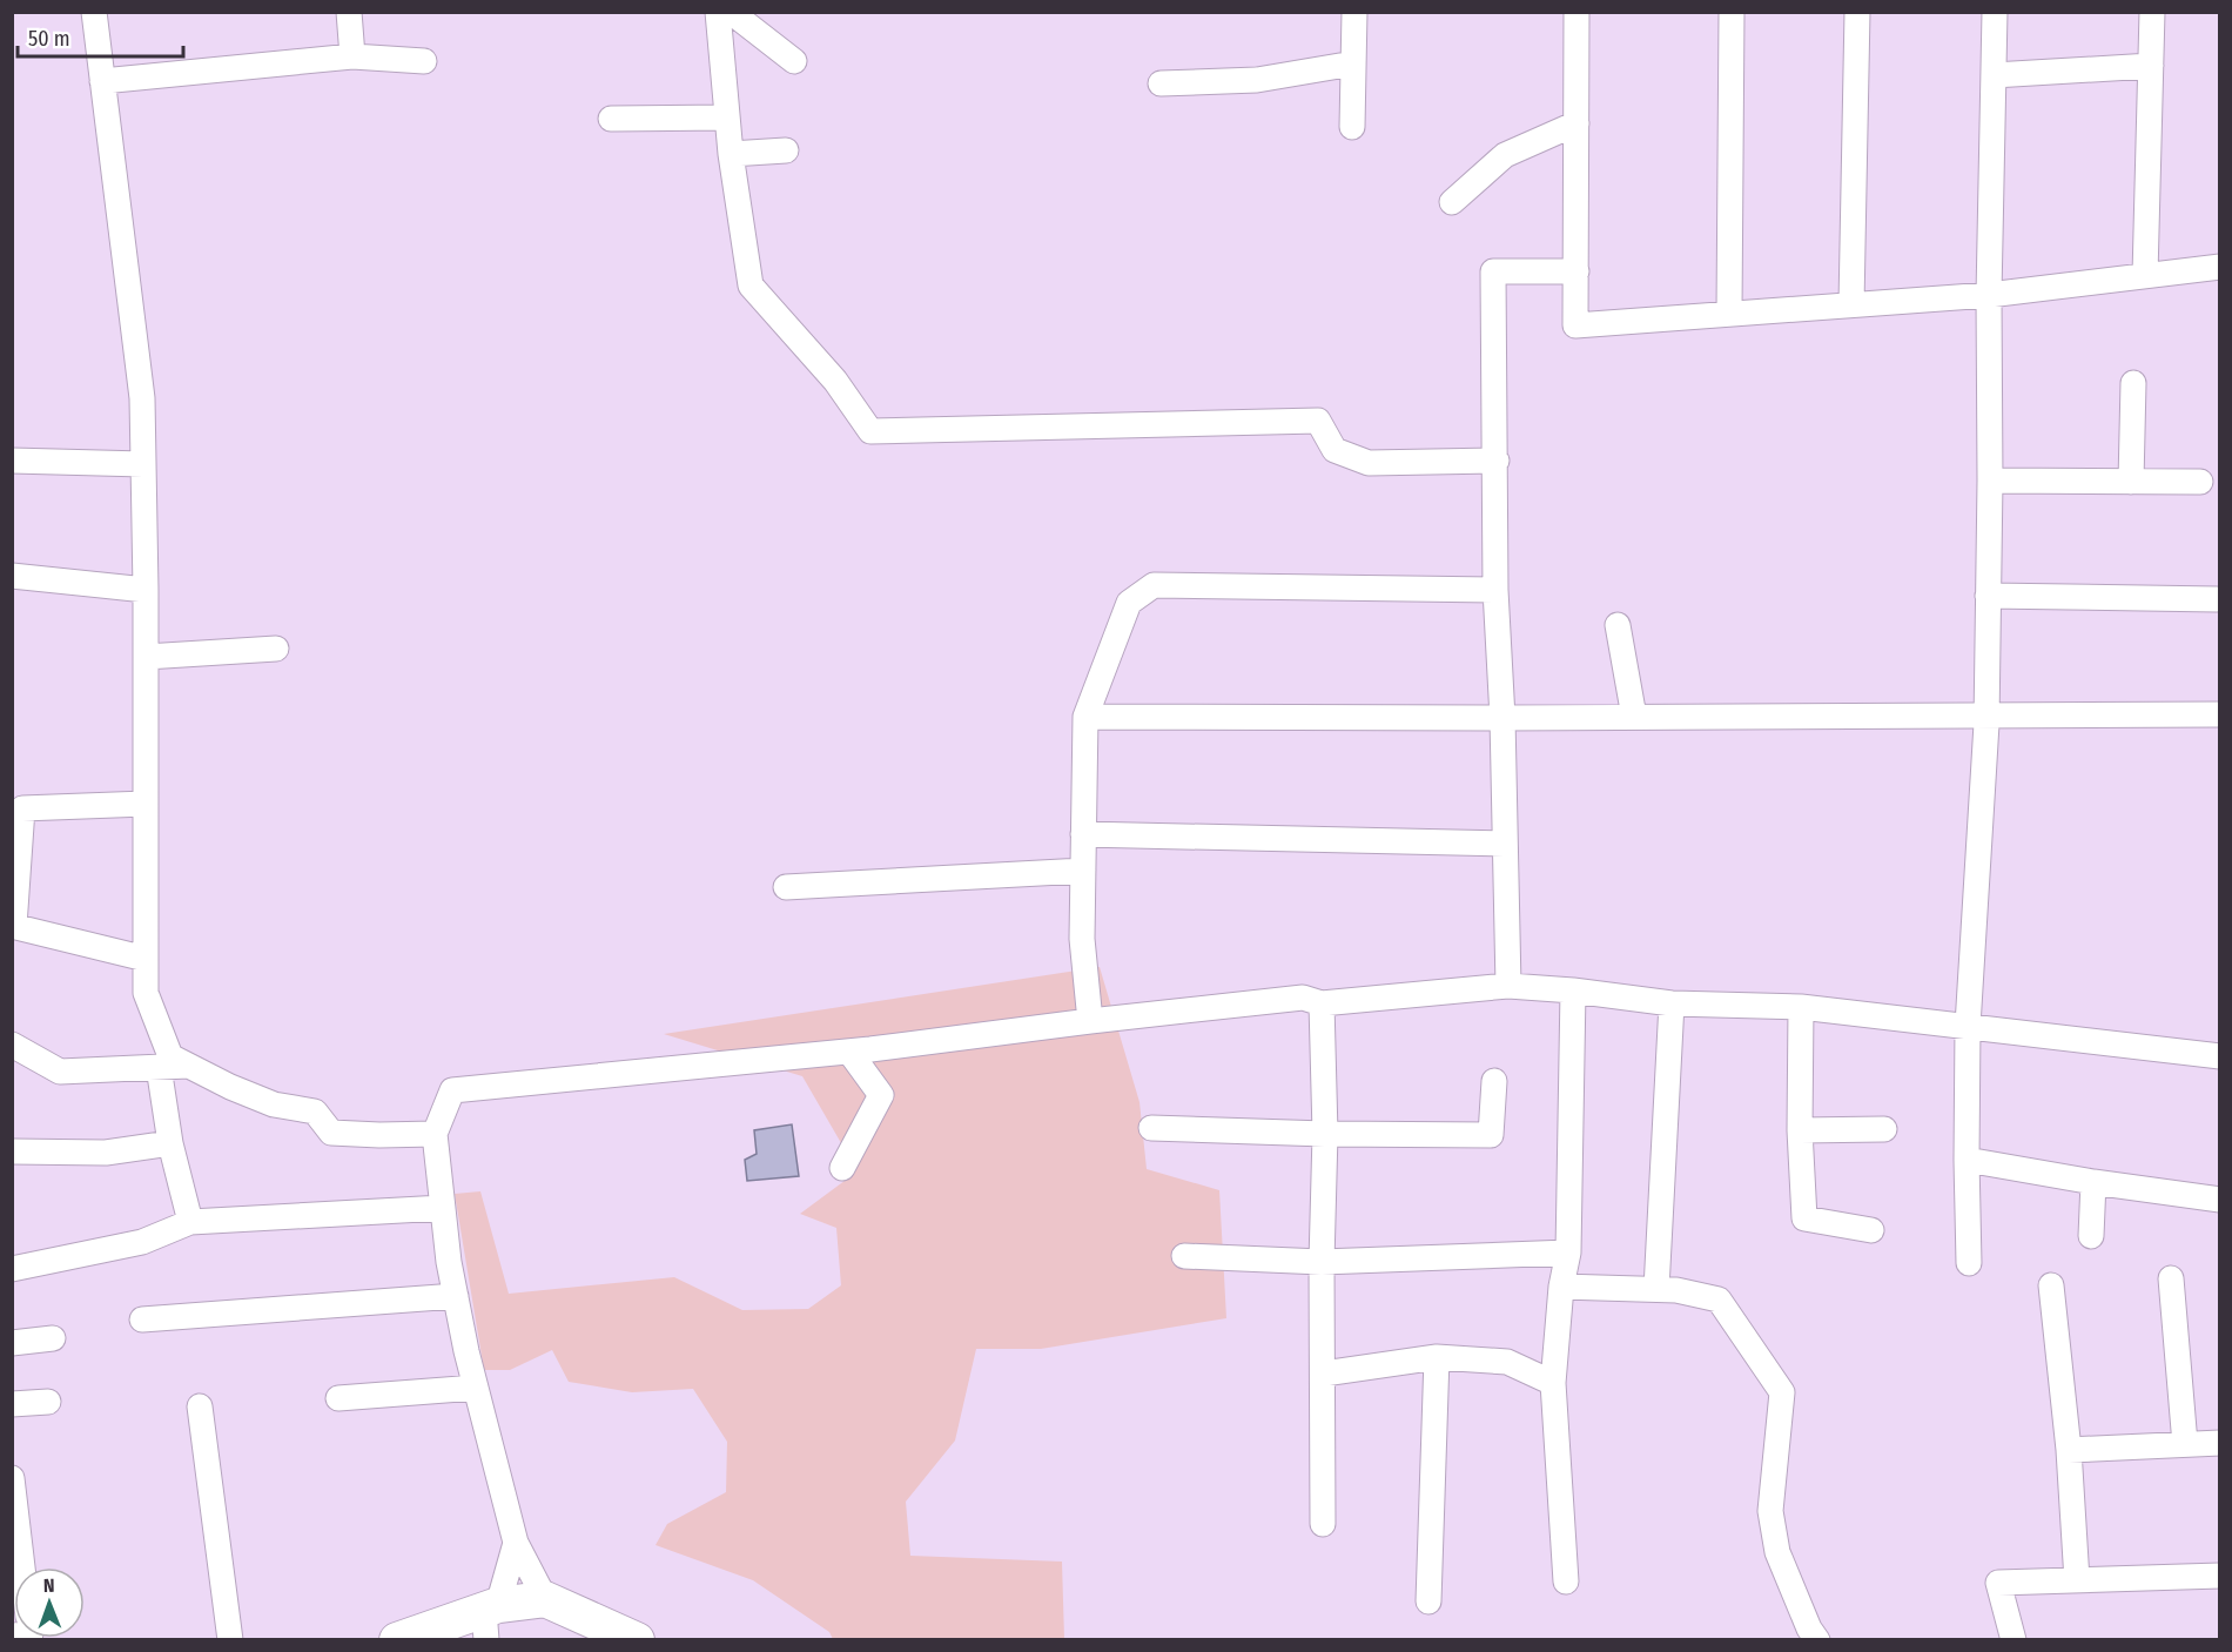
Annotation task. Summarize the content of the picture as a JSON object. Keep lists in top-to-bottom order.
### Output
{
  "scale_bar": "50 m",
  "north": "top"
}
